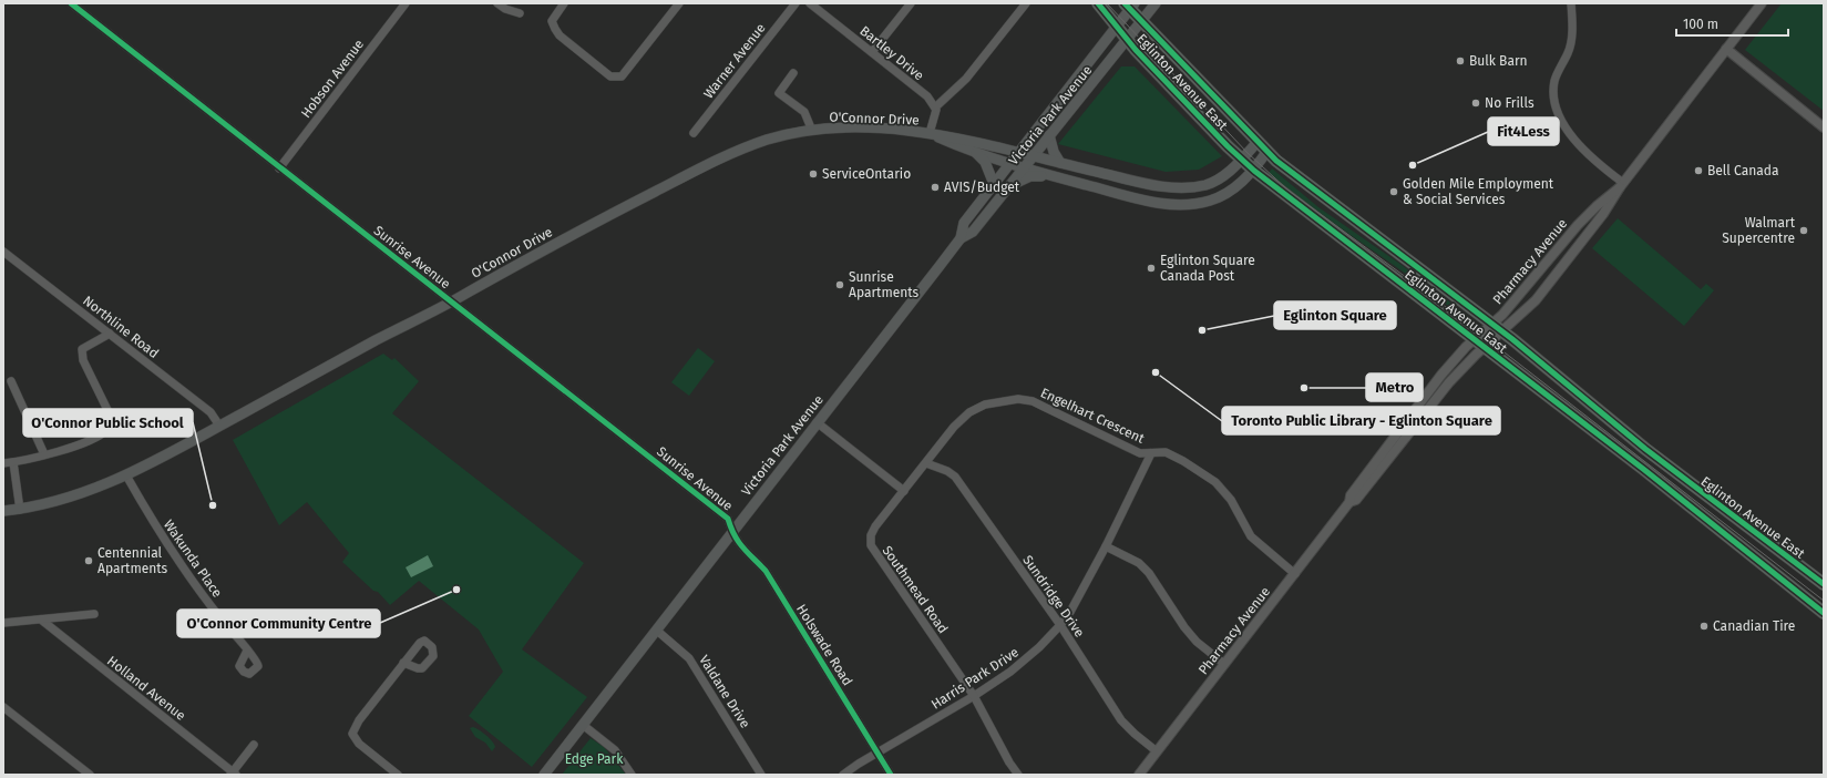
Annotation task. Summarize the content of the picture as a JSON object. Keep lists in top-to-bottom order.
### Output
{
  "streets": {
    "main road": ["Eglinton Avenue East", "Victoria Park Avenue", "O'Connor Drive"],
    "street": [
      "Bartley Drive",
      "Warner Avenue",
      "Hobson Avenue",
      "Sunrise Avenue",
      "Pharmacy Avenue",
      "Northline Road",
      "Engelhart Crescent",
      "Wakunda Place",
      "Southmead Road",
      "Sundridge Drive",
      "Holswade Road",
      "Harris Park Drive",
      "Holland Avenue",
      "Valdane Drive"
    ]
  },
  "crossings": [
    ["Hobson Avenue", "Sunrise Avenue"],
    ["Eglinton Avenue East", "Victoria Park Avenue"],
    ["Eglinton Avenue East", "O'Connor Drive"],
    ["Eglinton Avenue East", "Pharmacy Avenue"],
    ["Victoria Park Avenue", "O'Connor Drive"],
    ["Victoria Park Avenue", "Sunrise Avenue"],
    ["Victoria Park Avenue", "Holswade Road"],
    ["Victoria Park Avenue", "Valdane Drive"],
    ["O'Connor Drive", "Sunrise Avenue"],
    ["O'Connor Drive", "Northline Road"],
    ["O'Connor Drive", "Wakunda Place"],
    ["Sunrise Avenue", "Holswade Road"],
    ["Pharmacy Avenue", "Engelhart Crescent"],
    ["Pharmacy Avenue", "Sundridge Drive"],
    ["Engelhart Crescent", "Southmead Road"],
    ["Engelhart Crescent", "Sundridge Drive"],
    ["Engelhart Crescent", "Harris Park Drive"],
    ["Southmead Road", "Harris Park Drive"],
    ["Sundridge Drive", "Harris Park Drive"],
    ["Holswade Road", "Harris Park Drive"]
  ],
  "parks": ["Edge Park"],
  "places": [
    "Bulk Barn",
    "No Frills",
    "Fit4Less",
    "Bell Canada",
    "ServiceOntario",
    "AVIS/Budget",
    "Golden Mile Employment & Social Services",
    "Walmart Supercentre",
    "Eglinton Square Canada Post",
    "Sunrise Apartments",
    "Eglinton Square",
    "Toronto Public Library - Eglinton Square",
    "Metro",
    "O'Connor Public School",
    "Centennial Apartments",
    "O'Connor Community Centre",
    "Canadian Tire"
  ],
  "scale_bar": "100 m"
}
